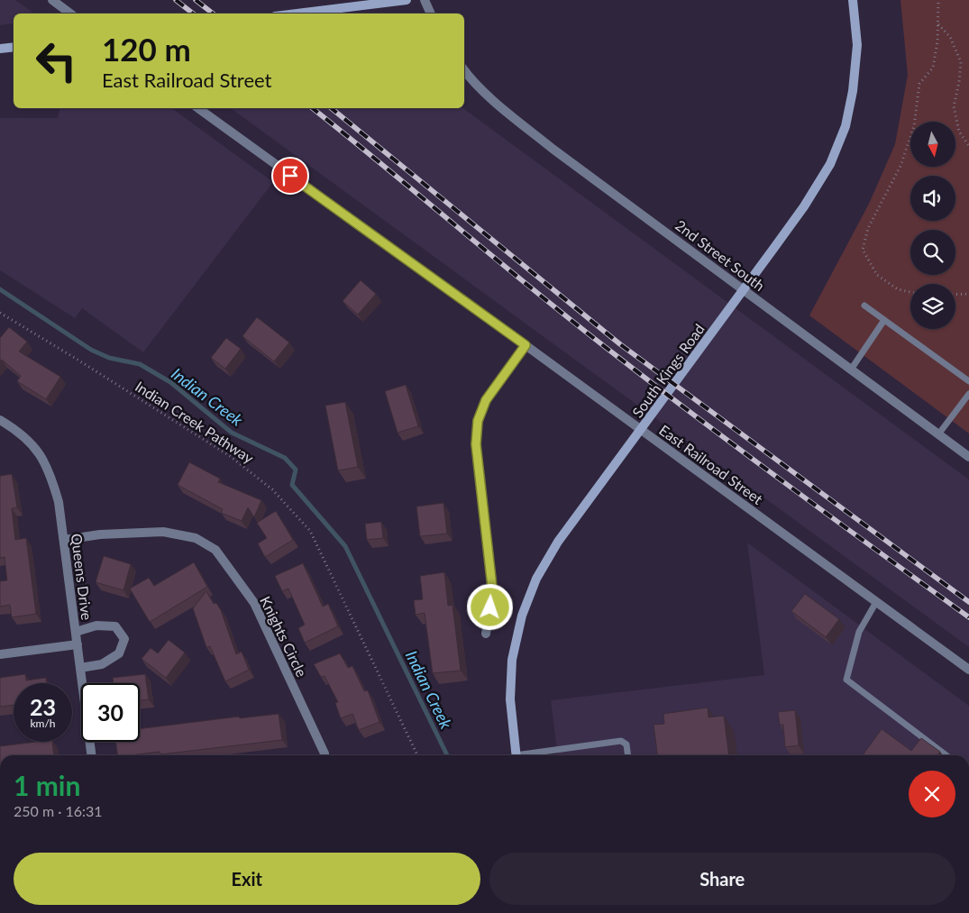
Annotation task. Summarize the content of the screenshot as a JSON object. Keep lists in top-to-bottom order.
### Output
{
  "streets": {
    "main road": ["South Kings Road"],
    "street": [
      "2nd Street South",
      "East Railroad Street",
      "Queens Drive",
      "Knights Circle"
    ],
    "path": ["Indian Creek Pathway"]
  },
  "crossings": [
    ["Queens Drive", "Knights Circle"]
  ],
  "water": ["Indian Creek"],
  "north": "bottom",
  "page": {
    "turn": ["120 m", "East Railroad Street"],
    "speed": "23 km/h",
    "limit": "30",
    "heading": ["1 min", "250 m · 16:31"],
    "buttons": ["Exit", "Share"]
  }
}
